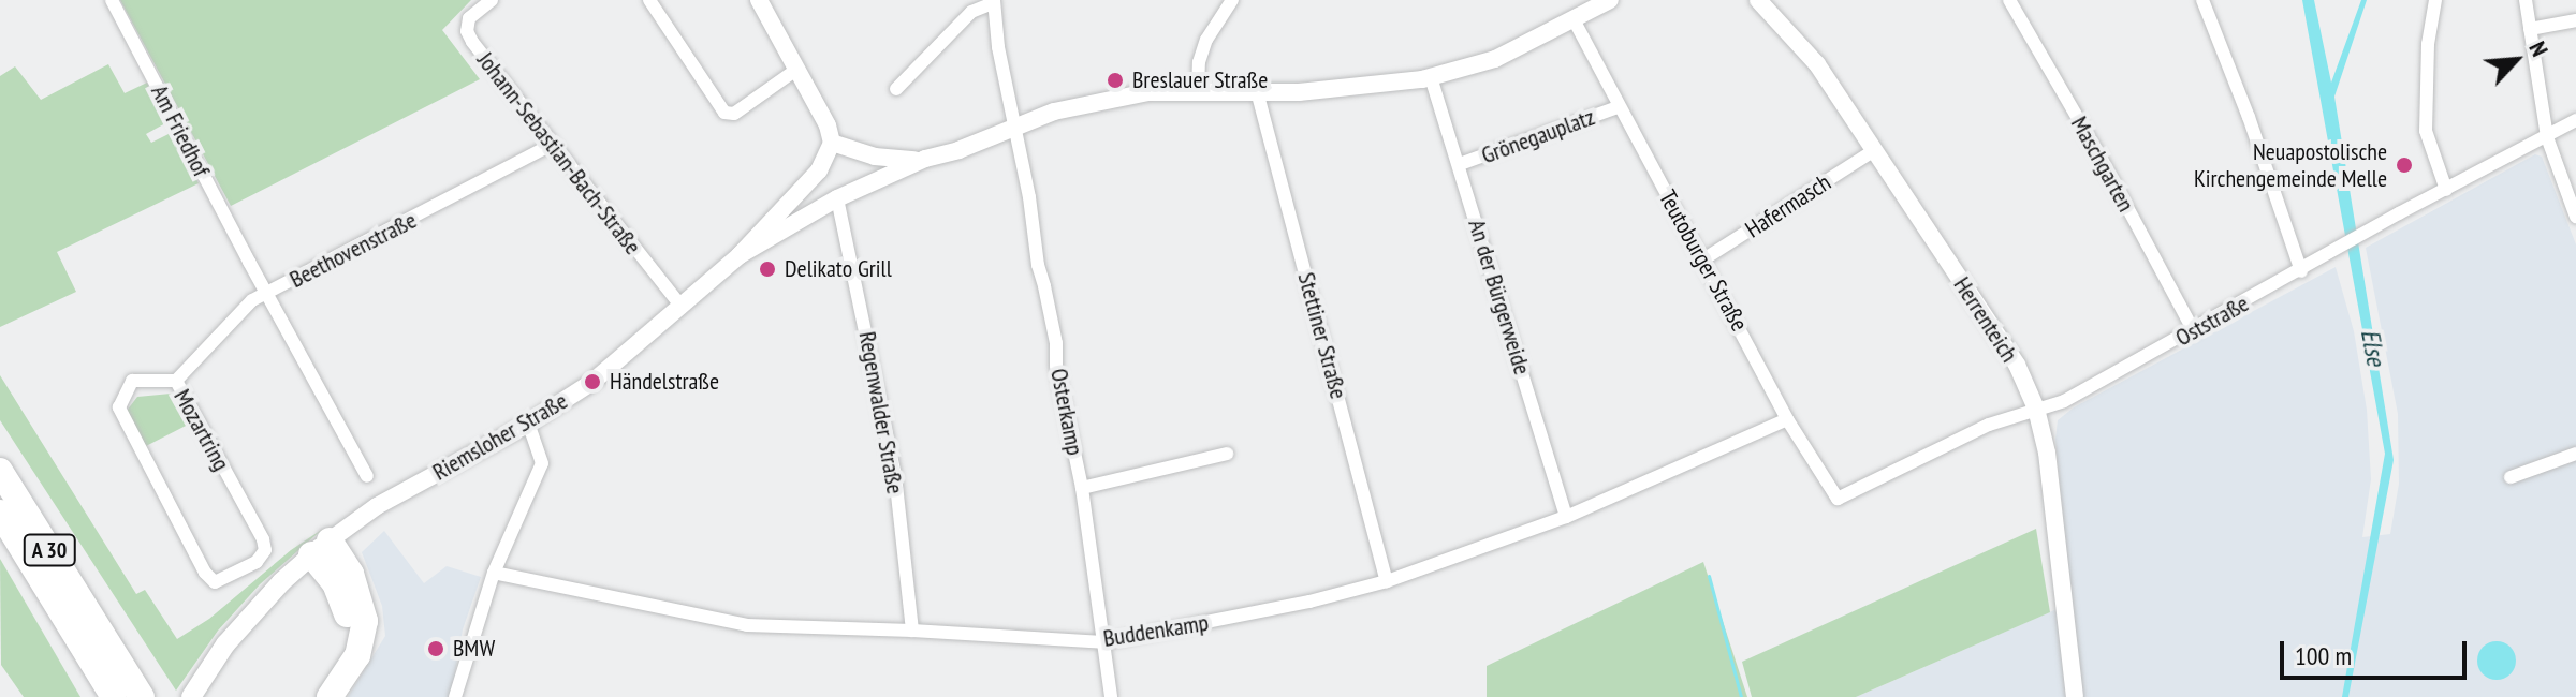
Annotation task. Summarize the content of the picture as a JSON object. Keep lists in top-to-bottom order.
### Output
{
  "streets": {
    "highway": ["A 30"],
    "main road": ["Riemsloher Straße"],
    "street": [
      "Am Friedhof",
      "Grönegauplatz",
      "Johann-Sebastian-Bach-Straße",
      "Maschgarten",
      "Hafermasch",
      "Beethovenstraße",
      "Teutoburger Straße",
      "An der Bürgerweide",
      "Herrenteich",
      "Oststraße",
      "Stettiner Straße",
      "Osterkamp",
      "Regenwalder Straße",
      "Mozartring",
      "Buddenkamp"
    ]
  },
  "crossings": [
    ["Am Friedhof", "Beethovenstraße"],
    ["Grönegauplatz", "Teutoburger Straße"],
    ["Grönegauplatz", "An der Bürgerweide"],
    ["Johann-Sebastian-Bach-Straße", "Beethovenstraße"],
    ["Johann-Sebastian-Bach-Straße", "Riemsloher Straße"],
    ["Maschgarten", "Oststraße"],
    ["Hafermasch", "Teutoburger Straße"],
    ["Hafermasch", "Herrenteich"],
    ["Beethovenstraße", "Mozartring"],
    ["Teutoburger Straße", "Oststraße"],
    ["Teutoburger Straße", "Buddenkamp"],
    ["An der Bürgerweide", "Buddenkamp"],
    ["Herrenteich", "Oststraße"],
    ["Stettiner Straße", "Buddenkamp"],
    ["Osterkamp", "Buddenkamp"],
    ["Regenwalder Straße", "Buddenkamp"]
  ],
  "water": ["Else"],
  "places": [
    "Breslauer Straße",
    "Neuapostolische Kirchengemeinde Melle",
    "Delikato Grill",
    "Händelstraße",
    "BMW"
  ],
  "scale_bar": "100 m",
  "north": "top right"
}
